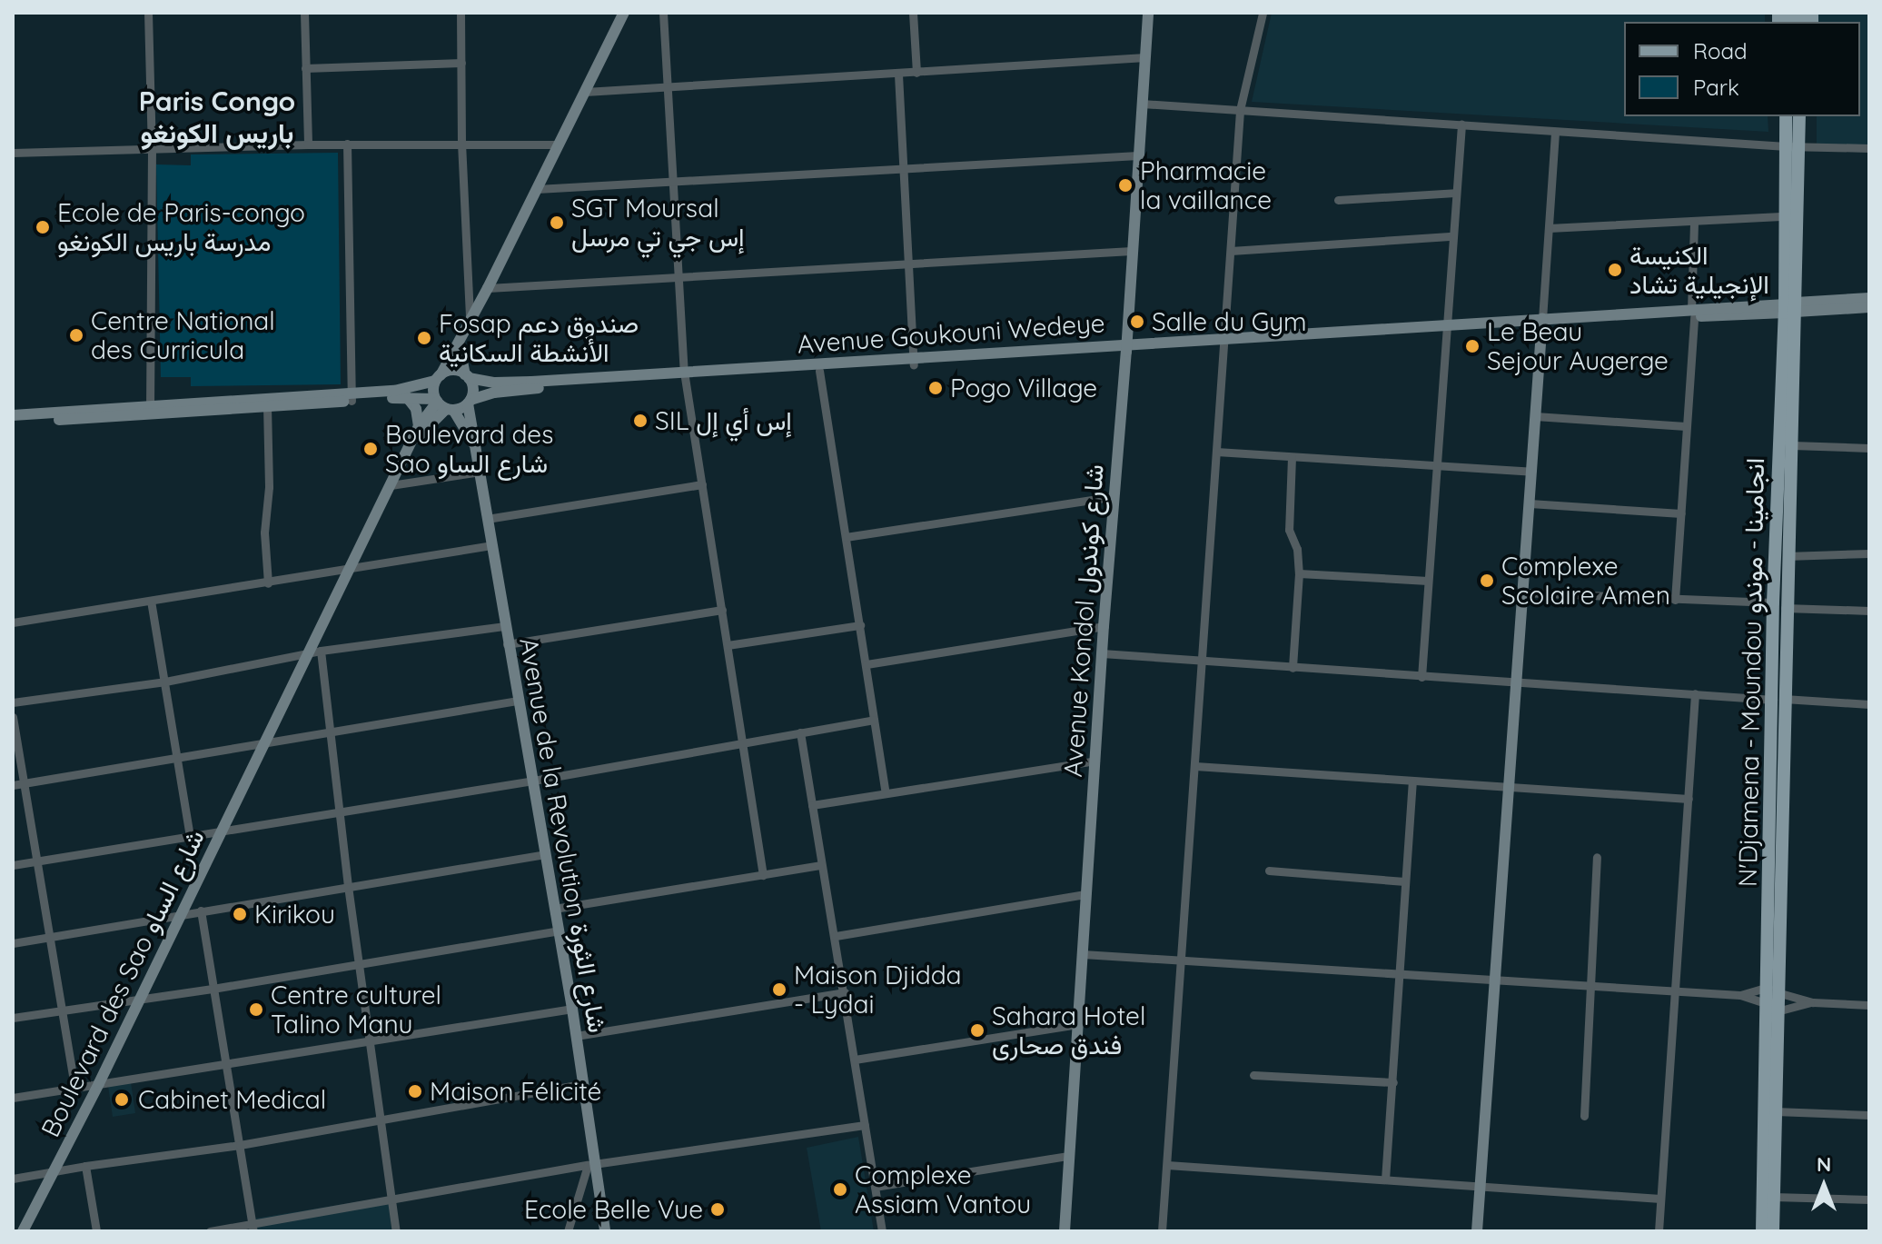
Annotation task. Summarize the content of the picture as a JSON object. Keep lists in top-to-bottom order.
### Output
{
  "streets": {
    "main road": ["N'Djamena - Moundou انجامينا - موندو"],
    "street": [
      "Avenue Goukouni Wedeye",
      "Avenue Kondol شارع كوندول",
      "Avenue de la Revolution شارع الثورة",
      "Boulevard des Sao شارع الساو"
    ]
  },
  "crossings": [
    ["Avenue Goukouni Wedeye", "Avenue Kondol شارع كوندول"],
    ["Avenue Goukouni Wedeye", "N'Djamena - Moundou انجامينا - موندو"],
    ["Avenue Goukouni Wedeye", "Avenue de la Revolution شارع الثورة"],
    ["Avenue Goukouni Wedeye", "Boulevard des Sao شارع الساو"],
    ["Avenue de la Revolution شارع الثورة", "Boulevard des Sao شارع الساو"]
  ],
  "districts": ["Paris Congo باريس الكونغو"],
  "places": [
    "Pharmacie la vaillance",
    "SGT Moursal إس جي تي مرسل",
    "Ecole de Paris-congo مدرسة باريس الكونغو",
    "الكنيسة الإنجيلية تشاد",
    "Salle du Gym",
    "Centre National des Curricula",
    "Fosap صندوق دعم الأنشطة السكانية",
    "Le Beau Sejour Augerge",
    "Pogo Village",
    "SIL إس أي إل",
    "Boulevard des Sao شارع الساو",
    "Complexe Scolaire Amen",
    "Kirikou",
    "Maison Djidda - Lydai",
    "Centre culturel Talino Manu",
    "Sahara Hotel فندق صحارى",
    "Maison Félicité",
    "Cabinet Medical",
    "Complexe Assiam Vantou",
    "Ecole Belle Vue"
  ],
  "legend": ["Road", "Park"],
  "north": "top"
}
